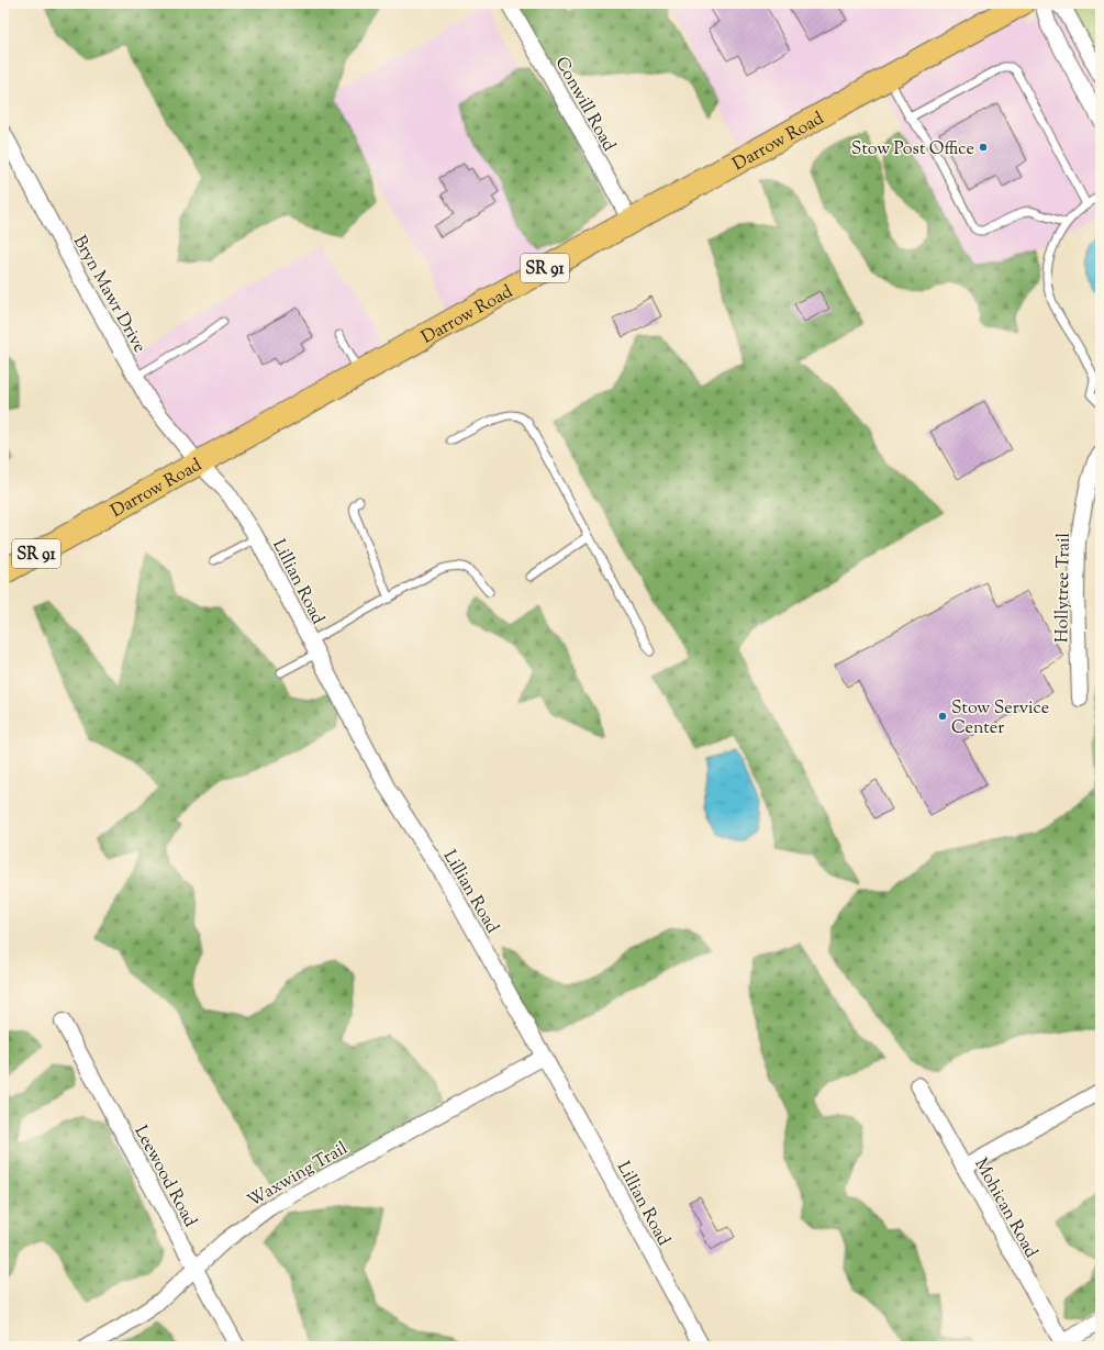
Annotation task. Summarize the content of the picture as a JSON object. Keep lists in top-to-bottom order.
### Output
{
  "streets": {
    "main road": ["Darrow Road", "SR 91"],
    "street": [
      "Conwill Road",
      "Bryn Mawr Drive",
      "Lillian Road",
      "Hollytree Trail",
      "Waxwing Trail",
      "Leewood Road",
      "Mohican Road"
    ]
  },
  "crossings": [
    ["Conwill Road", "Darrow Road"],
    ["Darrow Road", "Bryn Mawr Drive"],
    ["Darrow Road", "Lillian Road"],
    ["Bryn Mawr Drive", "Lillian Road"],
    ["Lillian Road", "Waxwing Trail"],
    ["Waxwing Trail", "Leewood Road"]
  ],
  "places": ["Stow Post Office", "Stow Service Center"]
}
